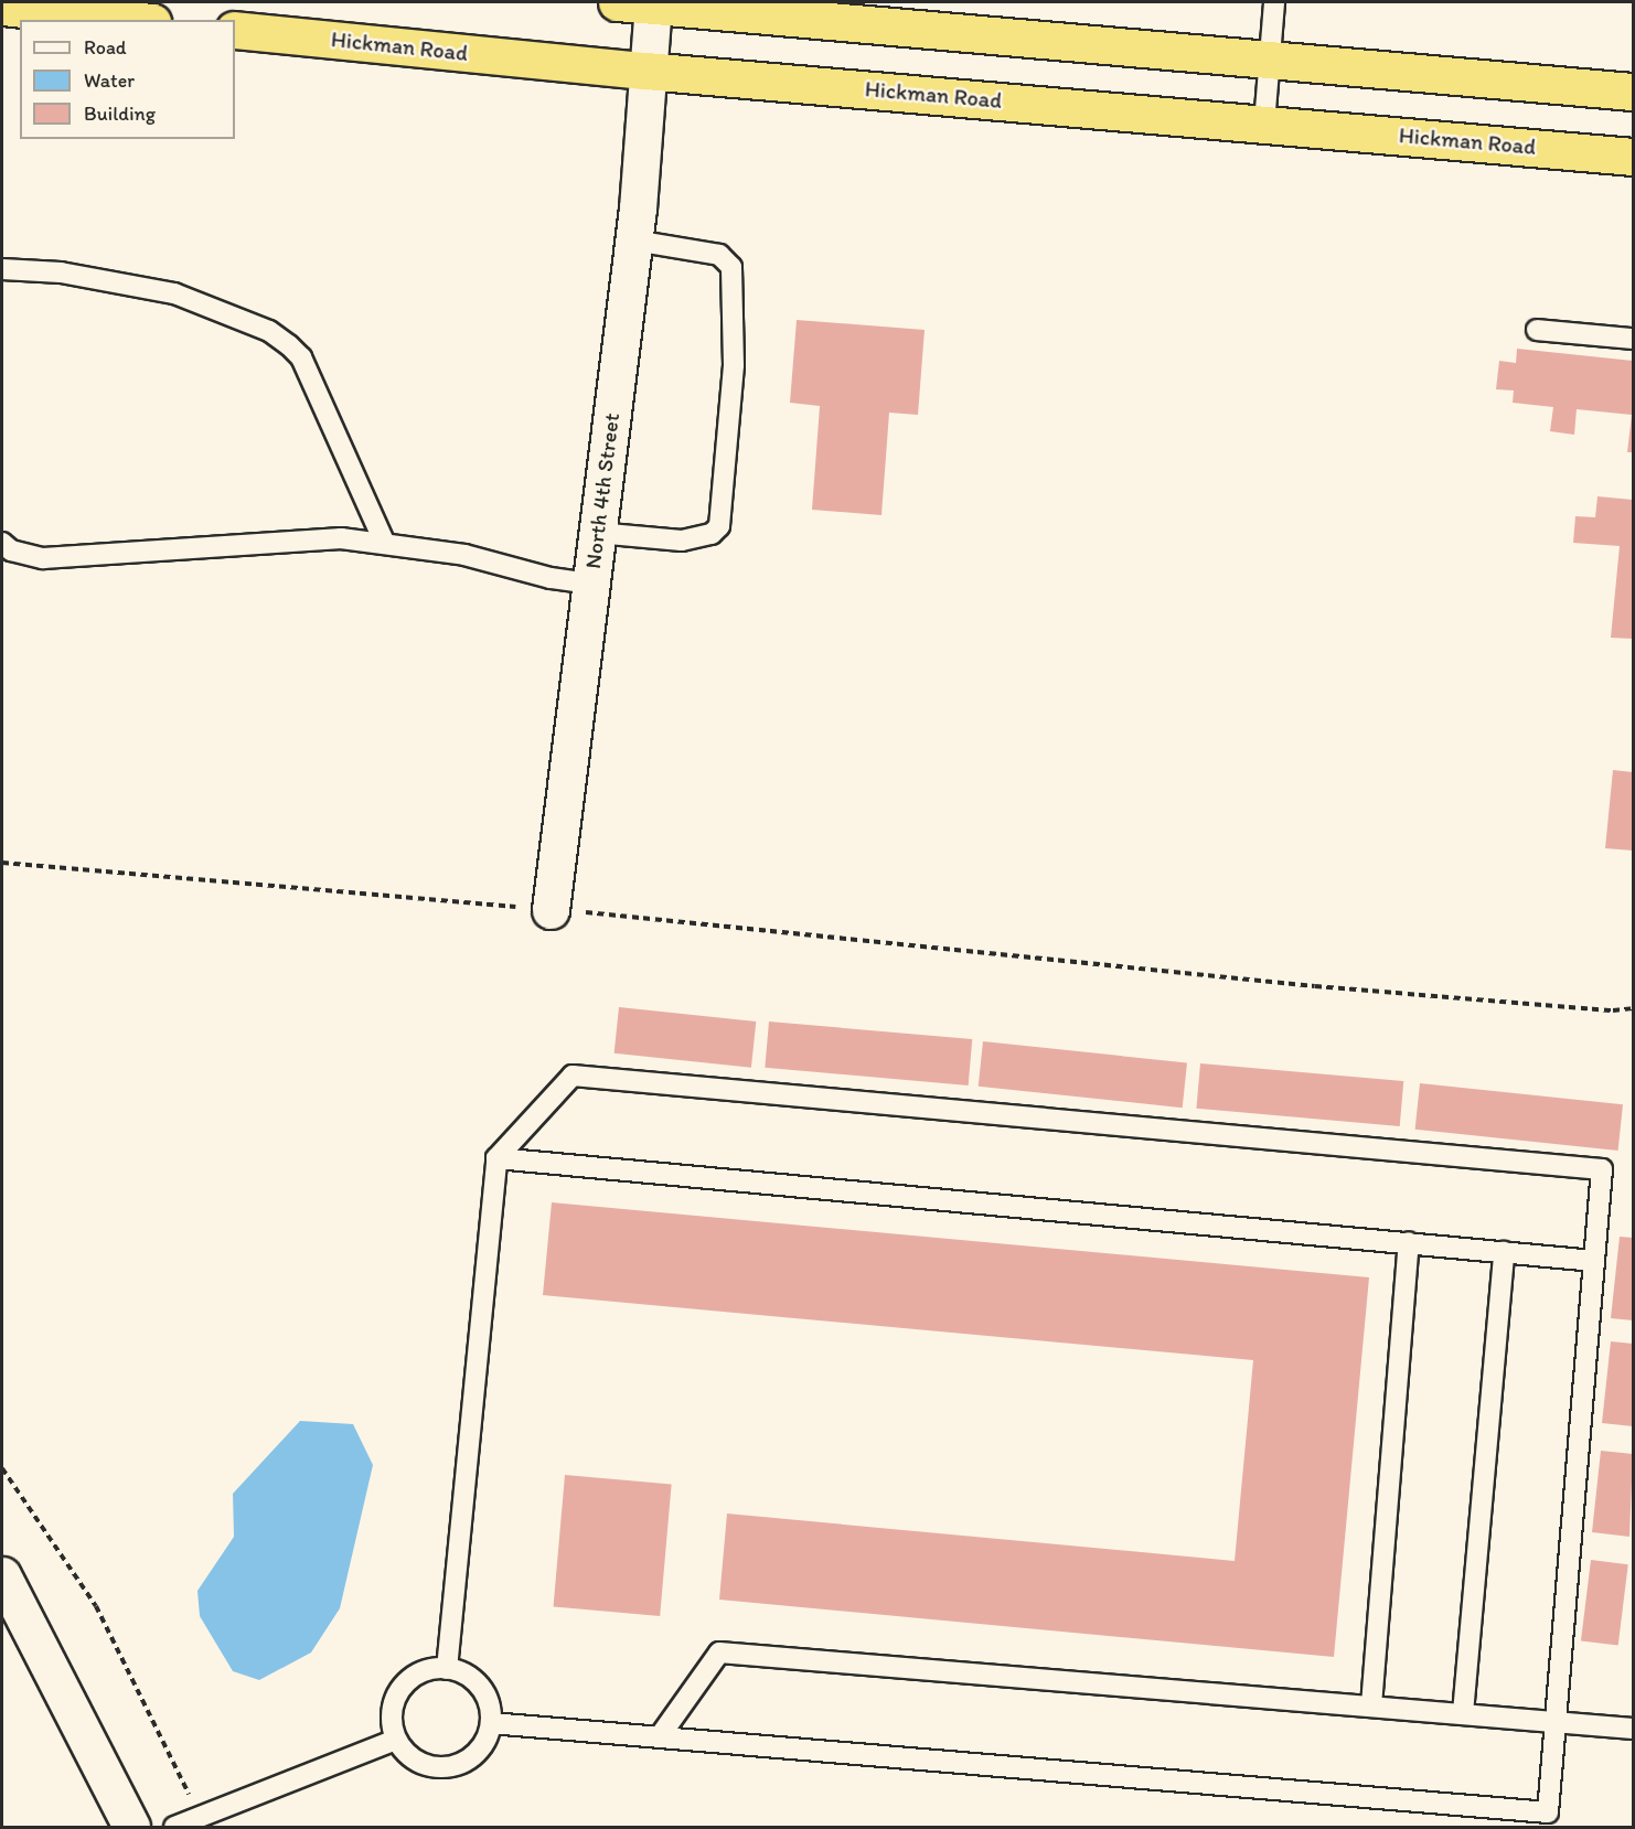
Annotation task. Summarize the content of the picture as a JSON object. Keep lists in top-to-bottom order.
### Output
{
  "streets": {
    "highway": ["Hickman Road"],
    "street": ["North 4th Street"]
  },
  "crossings": [
    ["Hickman Road", "North 4th Street"]
  ],
  "legend": ["Road", "Water", "Building"]
}
